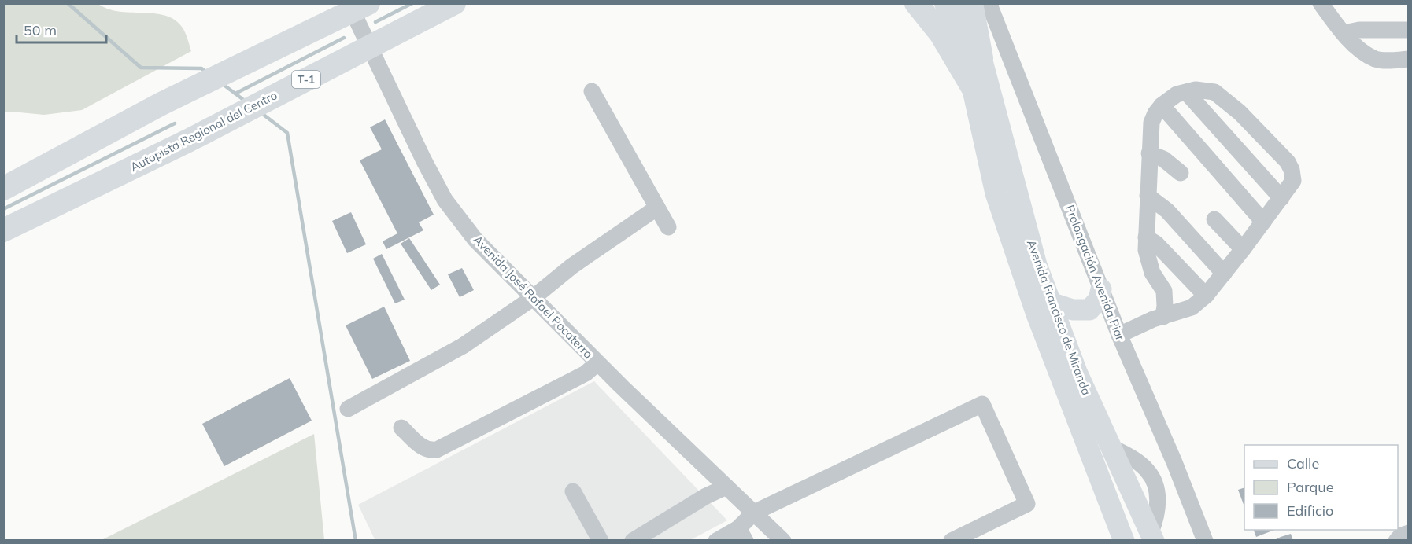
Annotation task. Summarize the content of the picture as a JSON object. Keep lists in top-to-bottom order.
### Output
{
  "streets": {
    "highway": ["T-1", "Autopista Regional del Centro"],
    "main road": ["Avenida Francisco de Miranda"],
    "street": ["Prolongación Avenida Piar", "Avenida José Rafael Pocaterra"]
  },
  "legend": ["Calle", "Parque", "Edificio"],
  "scale_bar": "50 m"
}
